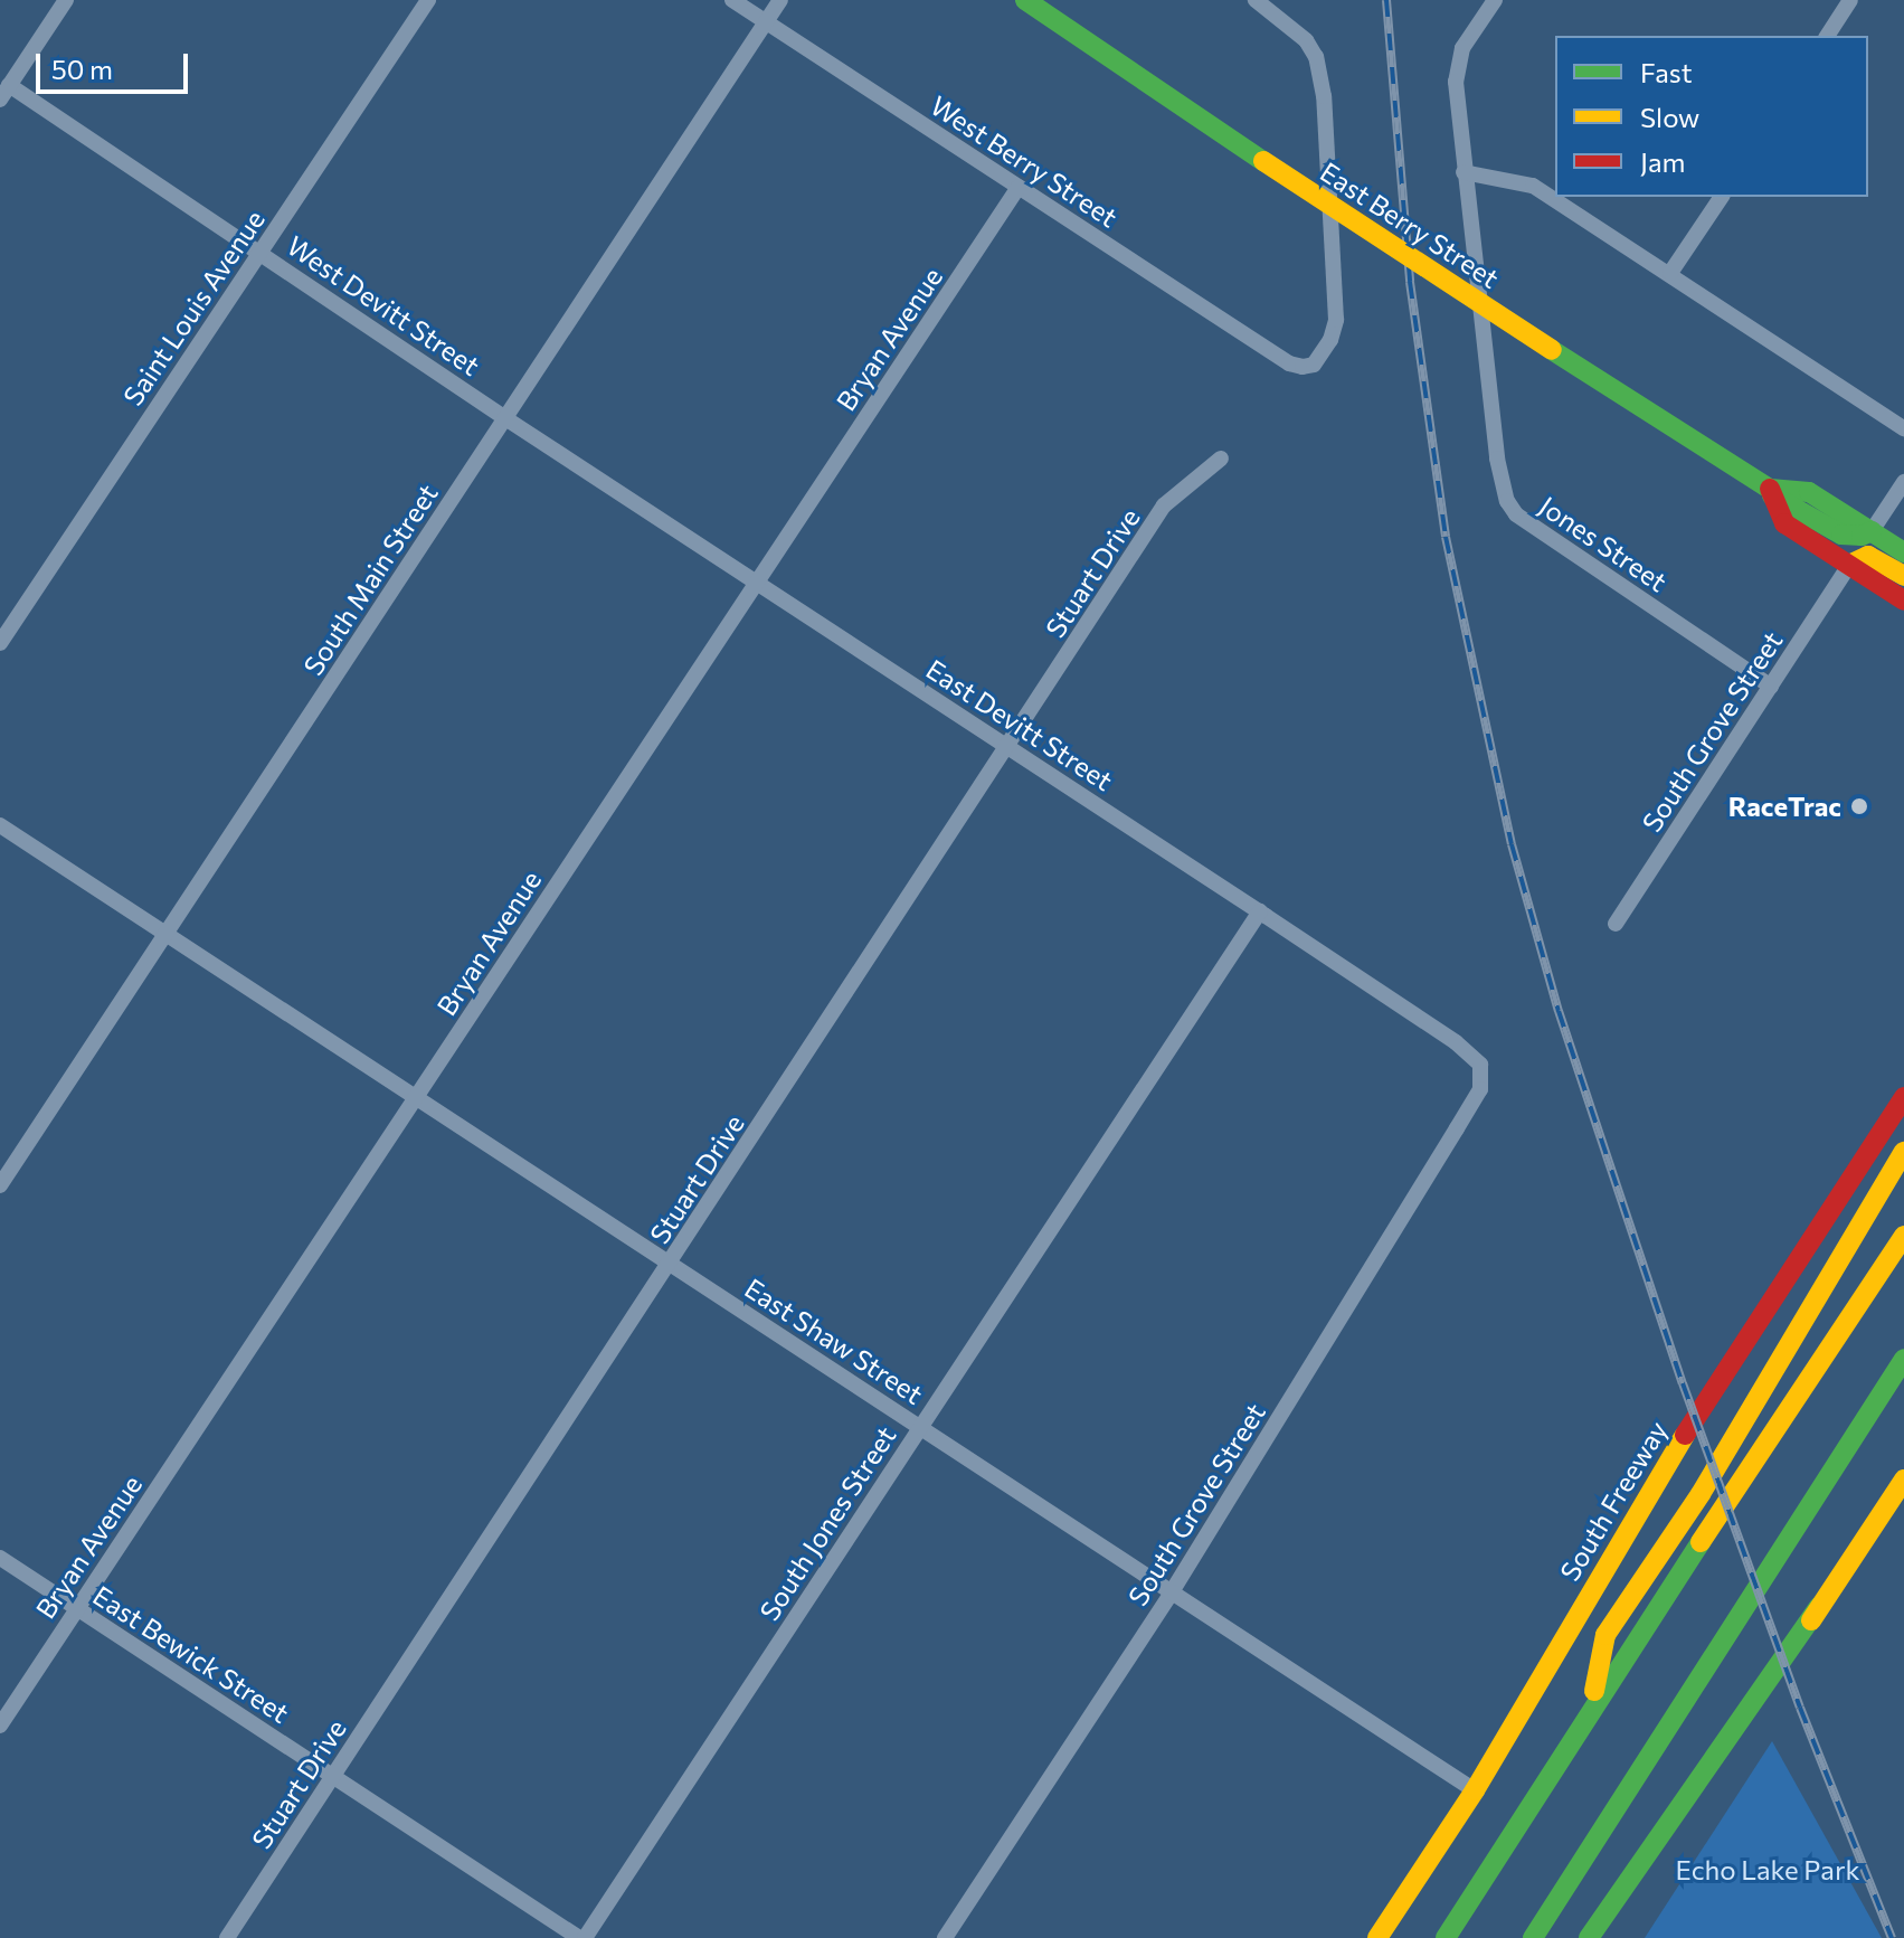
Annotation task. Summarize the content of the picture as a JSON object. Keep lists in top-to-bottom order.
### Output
{
  "streets": {
    "main road": ["East Berry Street", "South Freeway"],
    "street": [
      "West Berry Street",
      "West Devitt Street",
      "Saint Louis Avenue",
      "Bryan Avenue",
      "Jones Street",
      "Stuart Drive",
      "South Main Street",
      "East Devitt Street",
      "South Grove Street",
      "East Shaw Street",
      "South Jones Street",
      "East Bewick Street"
    ]
  },
  "crossings": [
    ["West Berry Street", "Bryan Avenue"],
    ["West Berry Street", "South Main Street"],
    ["East Berry Street", "South Grove Street"],
    ["West Devitt Street", "Saint Louis Avenue"],
    ["West Devitt Street", "South Main Street"],
    ["West Devitt Street", "East Devitt Street"],
    ["Bryan Avenue", "East Devitt Street"],
    ["Bryan Avenue", "East Shaw Street"],
    ["Bryan Avenue", "East Bewick Street"],
    ["Jones Street", "South Grove Street"],
    ["Stuart Drive", "East Devitt Street"],
    ["Stuart Drive", "East Shaw Street"],
    ["Stuart Drive", "East Bewick Street"],
    ["South Main Street", "East Devitt Street"],
    ["South Main Street", "East Shaw Street"],
    ["East Devitt Street", "South Grove Street"],
    ["East Devitt Street", "South Jones Street"],
    ["South Grove Street", "East Shaw Street"],
    ["East Shaw Street", "South Freeway"],
    ["East Shaw Street", "South Jones Street"],
    ["South Jones Street", "East Bewick Street"]
  ],
  "parks": ["Echo Lake Park"],
  "places": ["RaceTrac"],
  "legend": ["Fast", "Slow", "Jam"],
  "scale_bar": "50 m"
}
